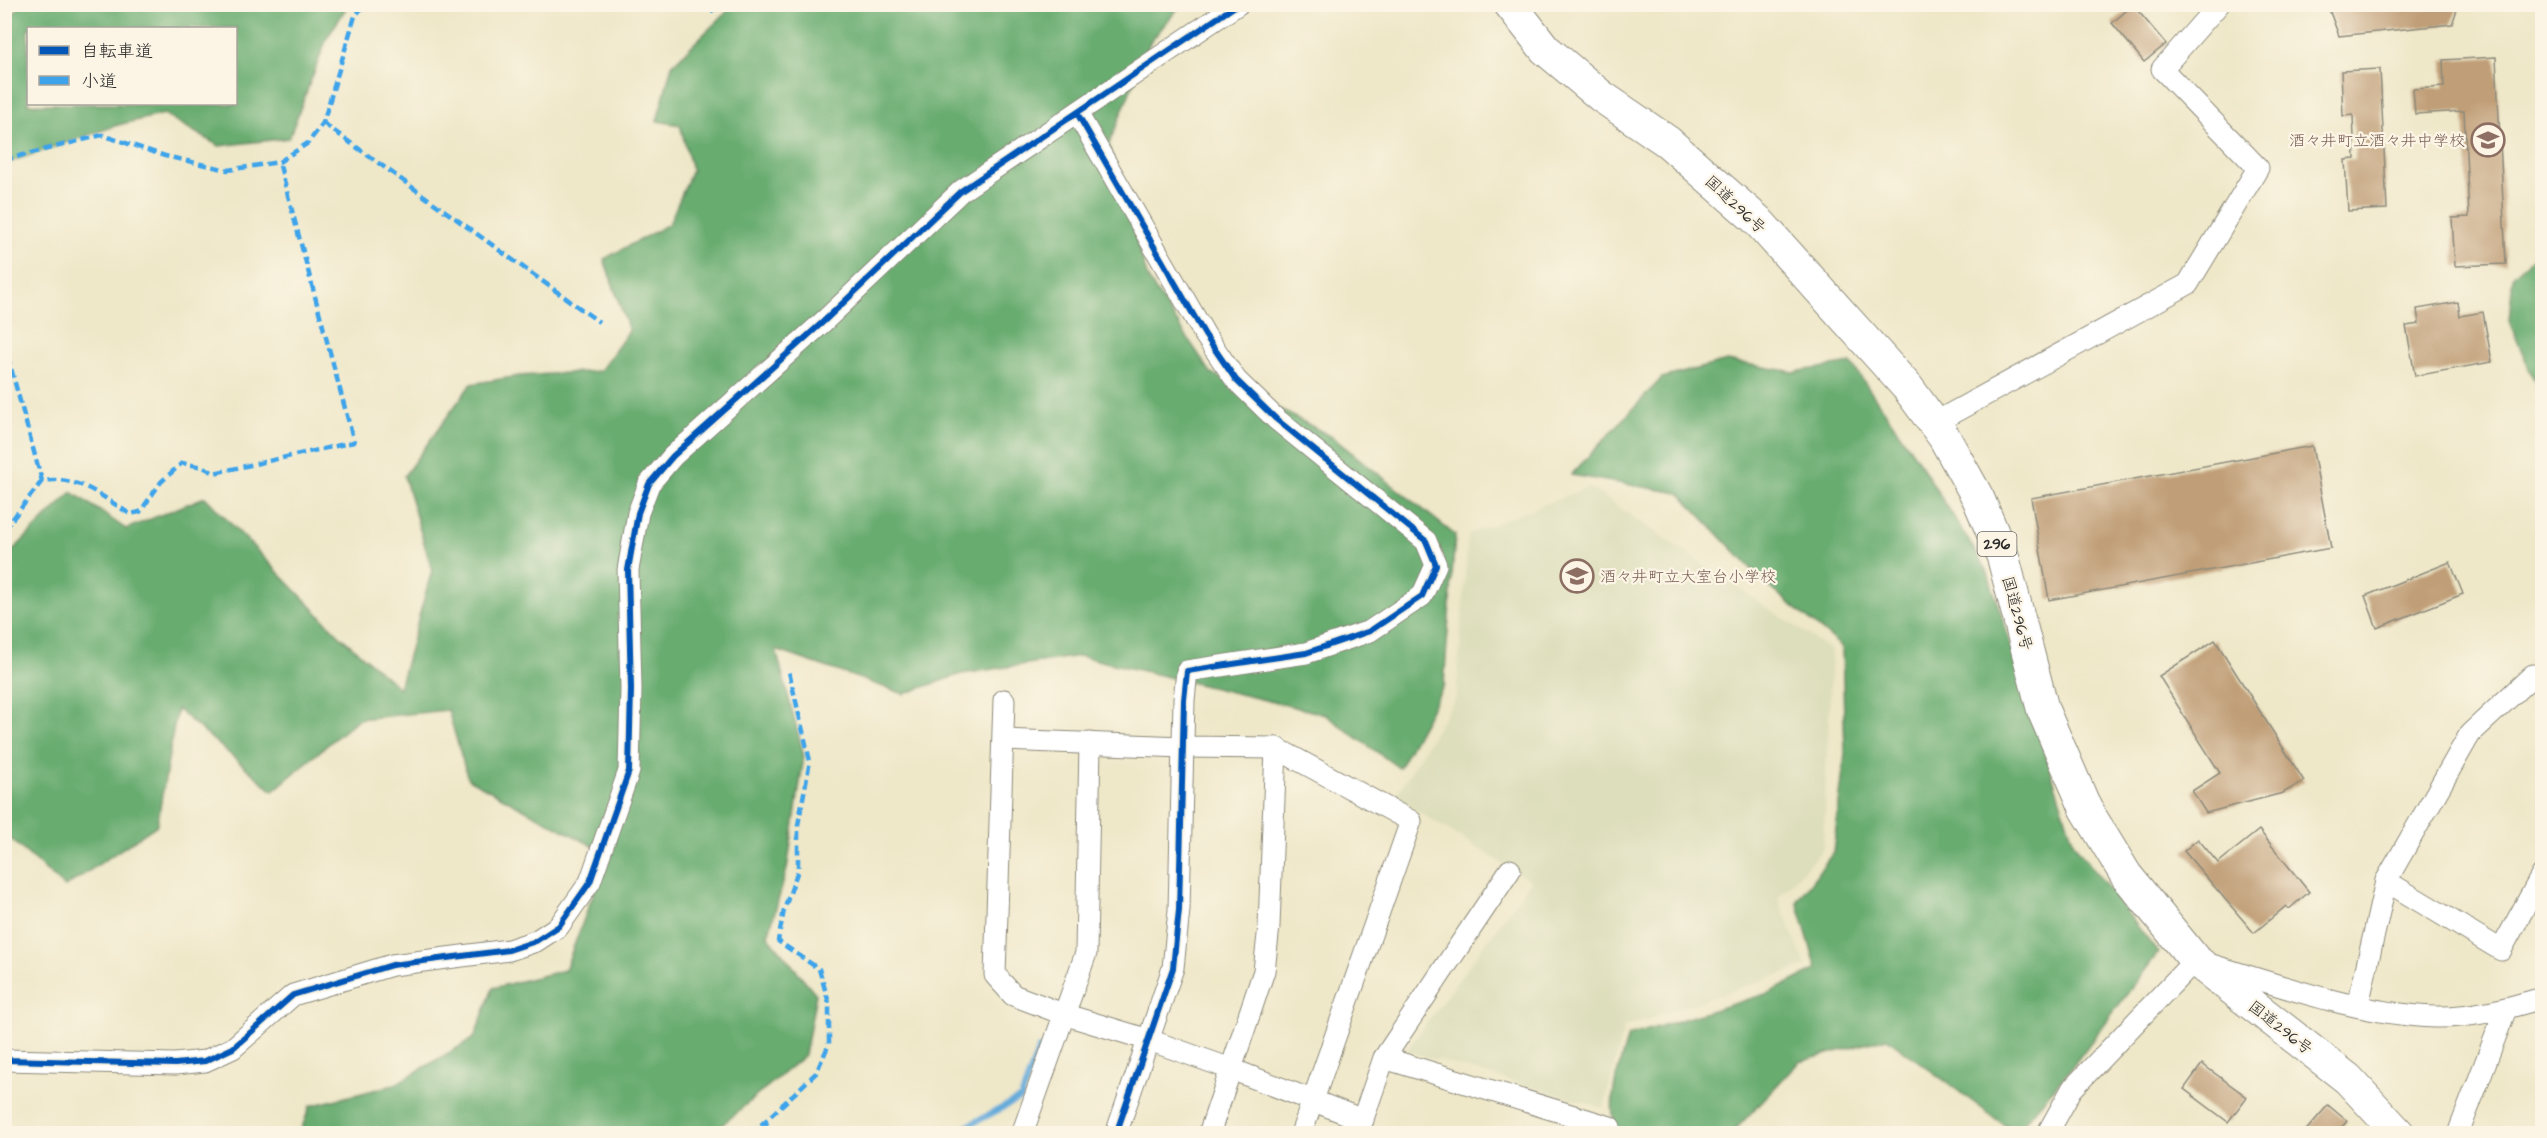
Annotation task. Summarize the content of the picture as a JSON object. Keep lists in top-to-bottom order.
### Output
{
  "streets": {
    "highway": ["国道296号", "296"]
  },
  "places": {
    "school or university": ["酒々井町立酒々井中学校", "酒々井町立大室台小学校"]
  },
  "legend": ["自転車道", "小道"]
}
